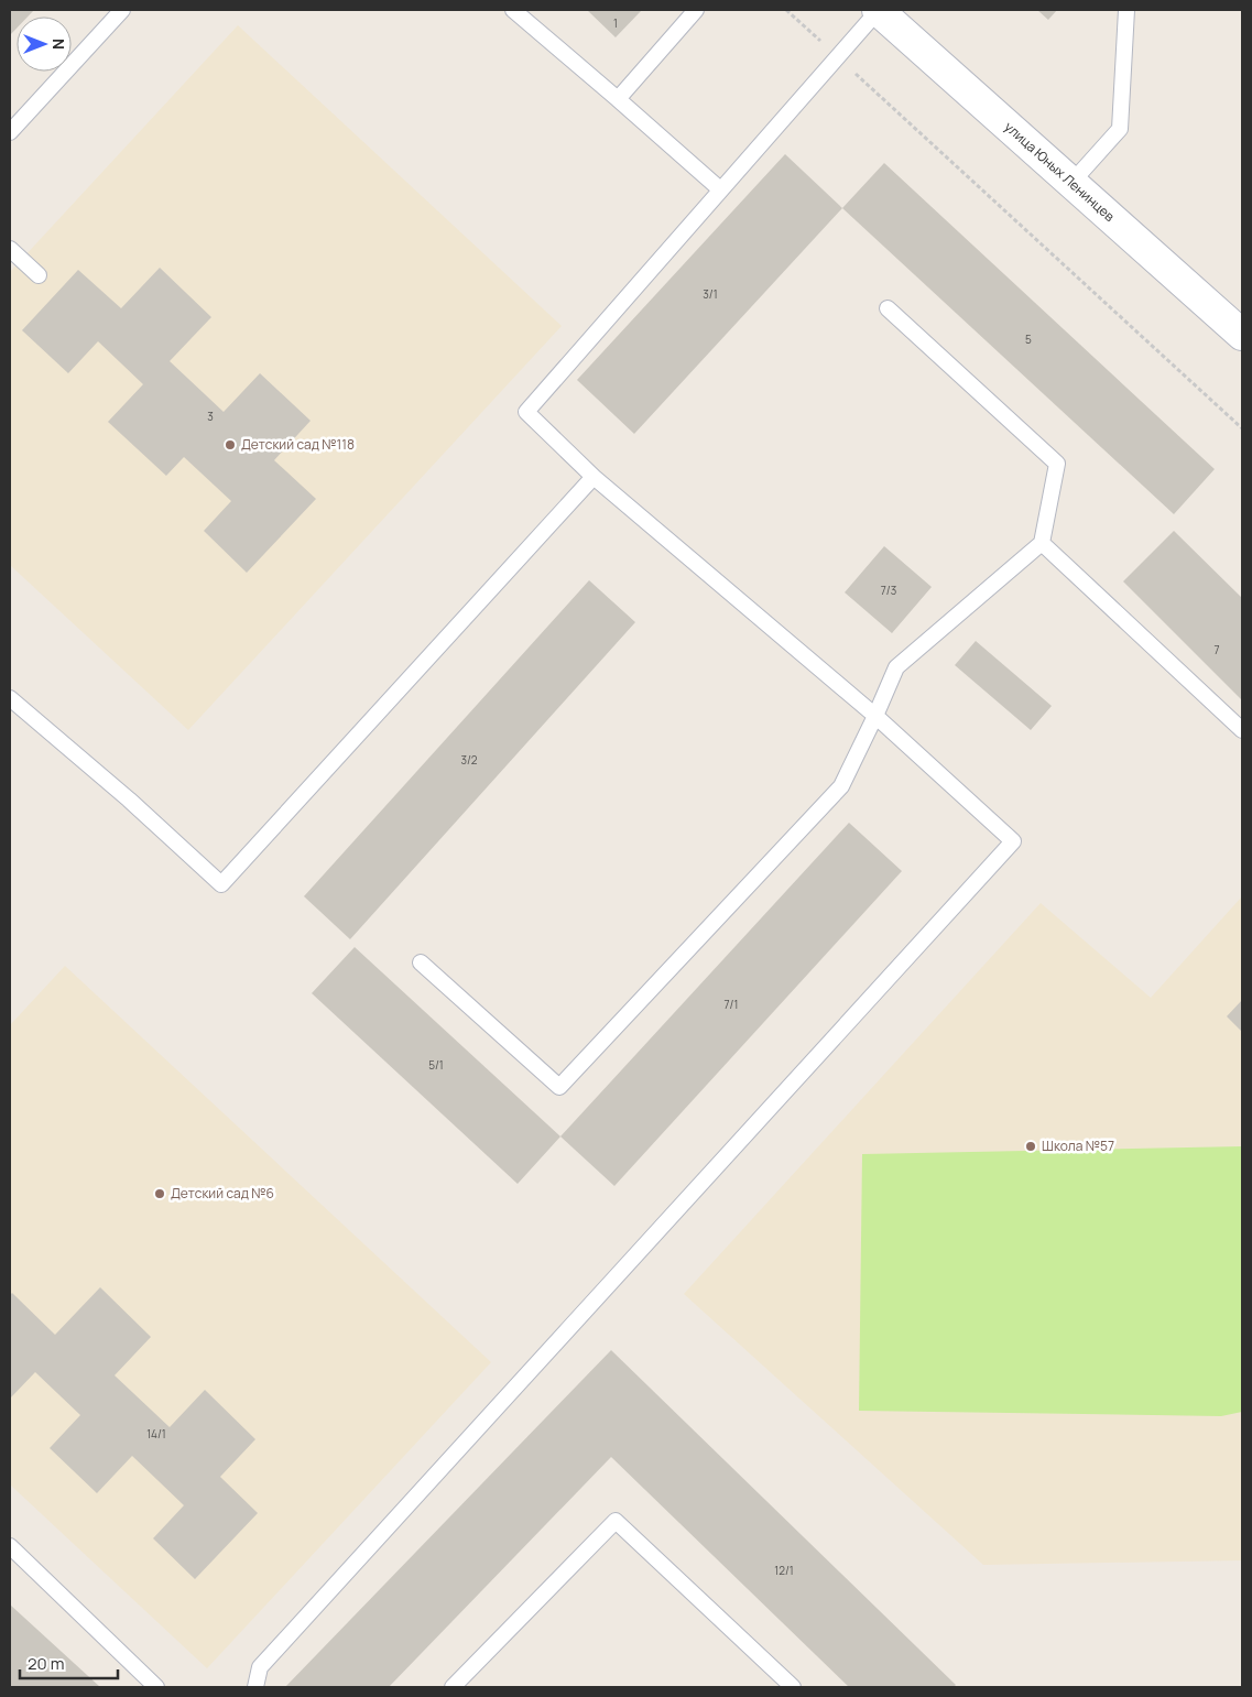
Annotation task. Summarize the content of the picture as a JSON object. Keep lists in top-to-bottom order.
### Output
{
  "streets": {
    "street": ["улица Юных Ленинцев"]
  },
  "places": ["Детский сад №118", "Школа №57", "Детский сад №6"],
  "house_numbers": [
    "1",
    "3/1",
    "5",
    "3",
    "7/3",
    "7",
    "3/2",
    "7/1",
    "5/1",
    "14/1",
    "12/1"
  ],
  "scale_bar": "20 m",
  "north": "right"
}
